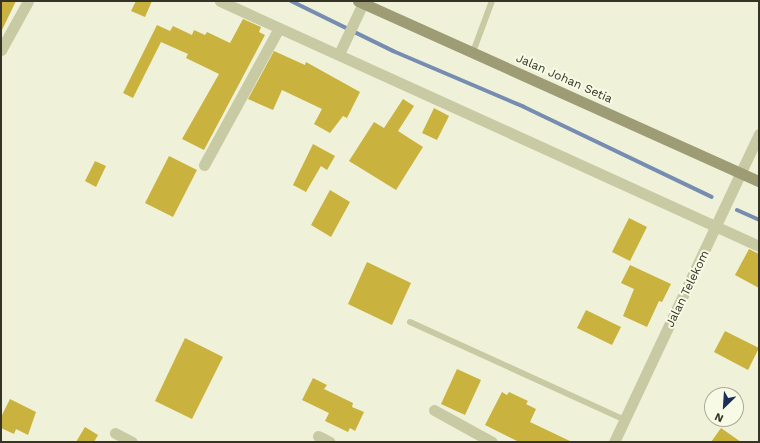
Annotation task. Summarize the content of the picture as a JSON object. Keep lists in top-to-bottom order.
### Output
{
  "streets": {
    "main road": ["Jalan Johan Setia"],
    "street": ["Jalan Telekom"]
  },
  "crossings": [
    ["Jalan Johan Setia", "Jalan Telekom"]
  ],
  "north": "bottom left"
}
